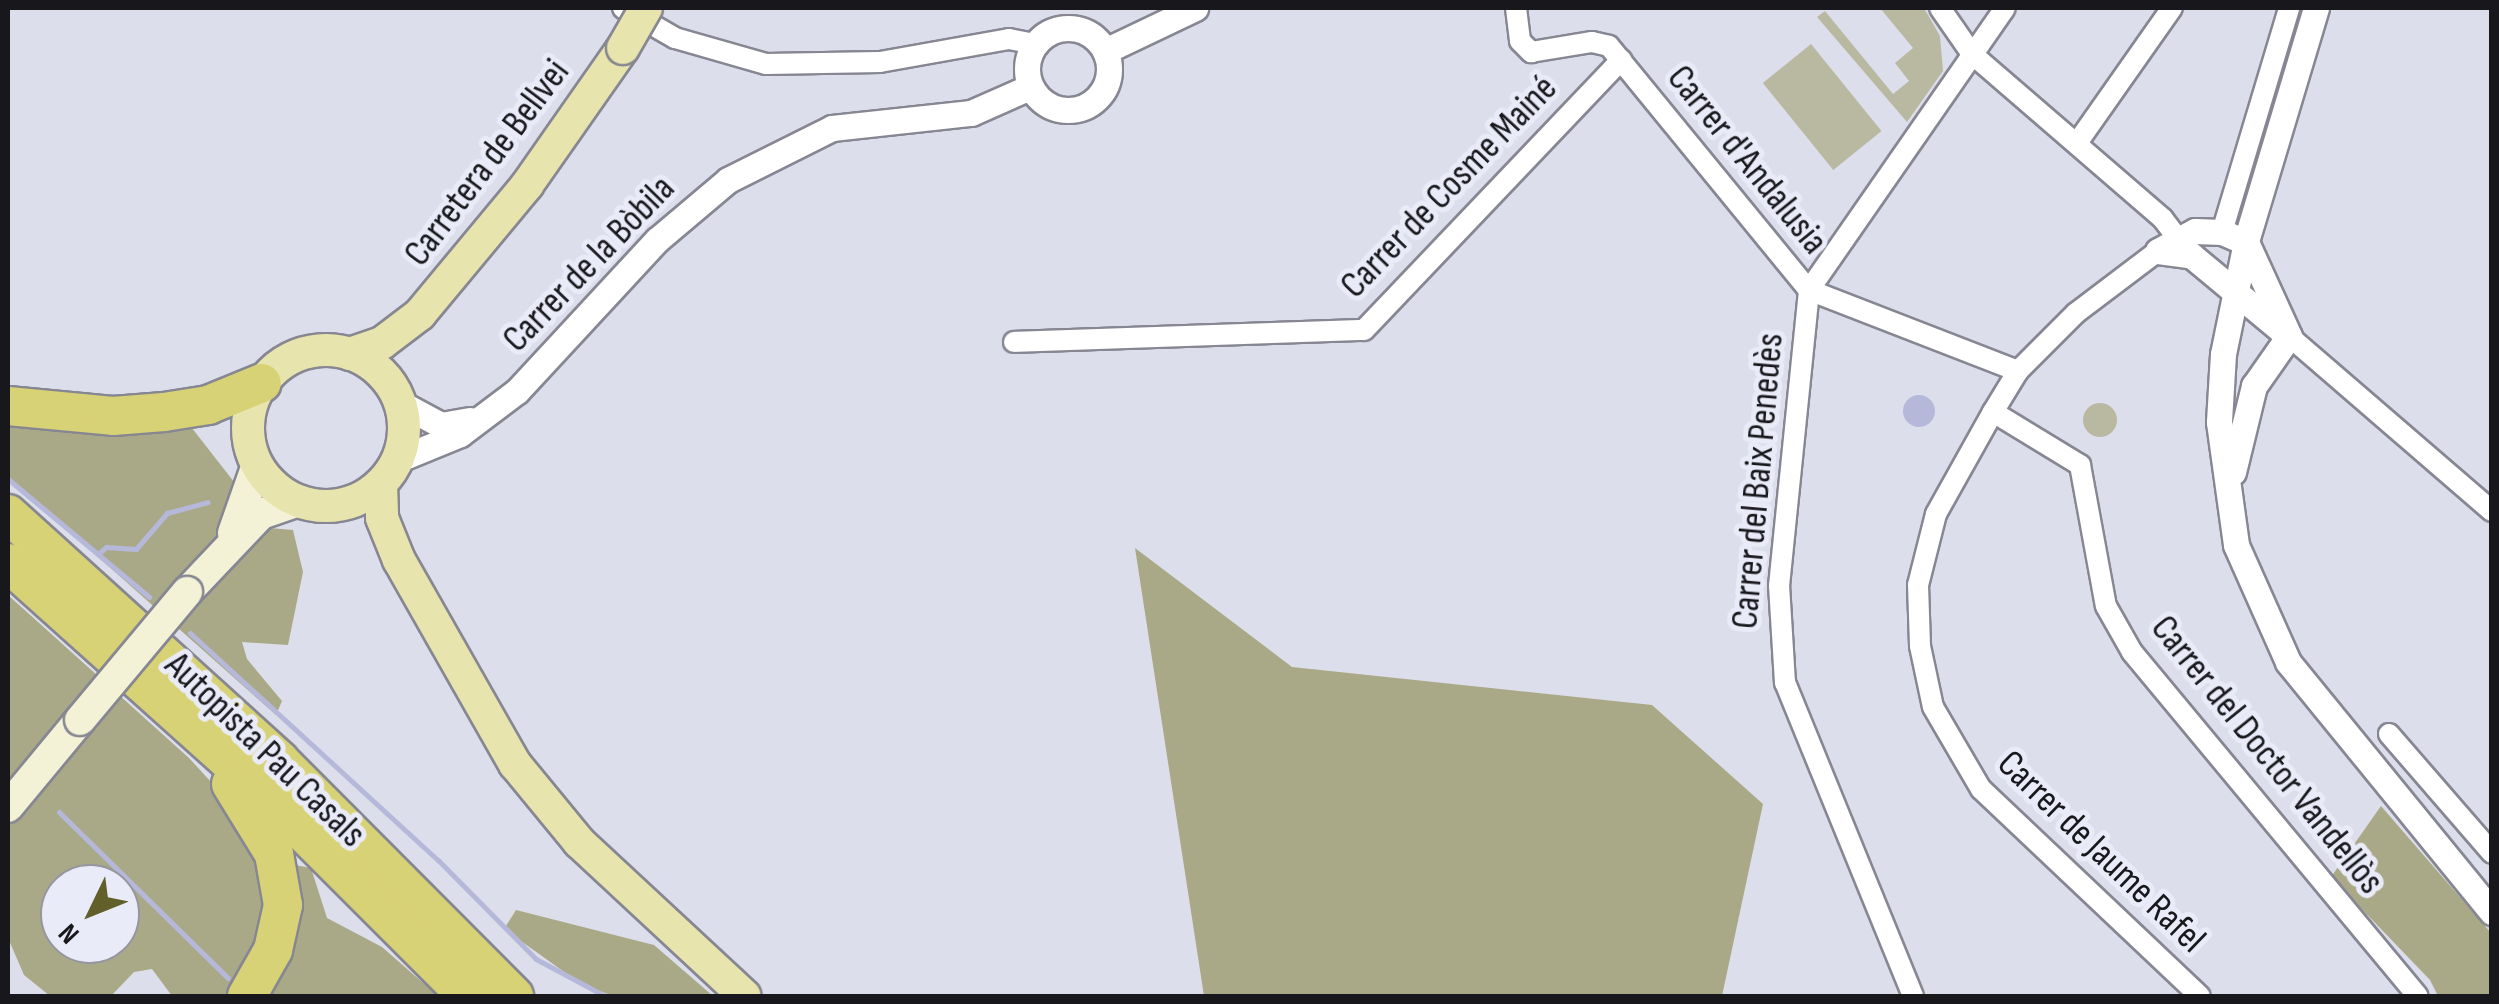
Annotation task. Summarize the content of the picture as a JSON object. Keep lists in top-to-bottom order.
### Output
{
  "streets": {
    "highway": ["Autopista Pau Casals"],
    "main road": ["Carretera de Bellvei"],
    "street": [
      "Carrer d'Andalusia",
      "Carrer de Cosme Mainé",
      "Carrer de la Bòbila",
      "Carrer del Baix Penedès",
      "Carrer del Doctor Vandellòs",
      "Carrer de Jaume Rafel"
    ]
  },
  "crossings": [
    ["Carrer d'Andalusia", "Carrer de Cosme Mainé"],
    ["Carrer d'Andalusia", "Carrer del Baix Penedès"],
    ["Carrer d'Andalusia", "Carrer de Jaume Rafel"],
    ["Carrer del Doctor Vandellòs", "Carrer de Jaume Rafel"]
  ],
  "north": "bottom left"
}
